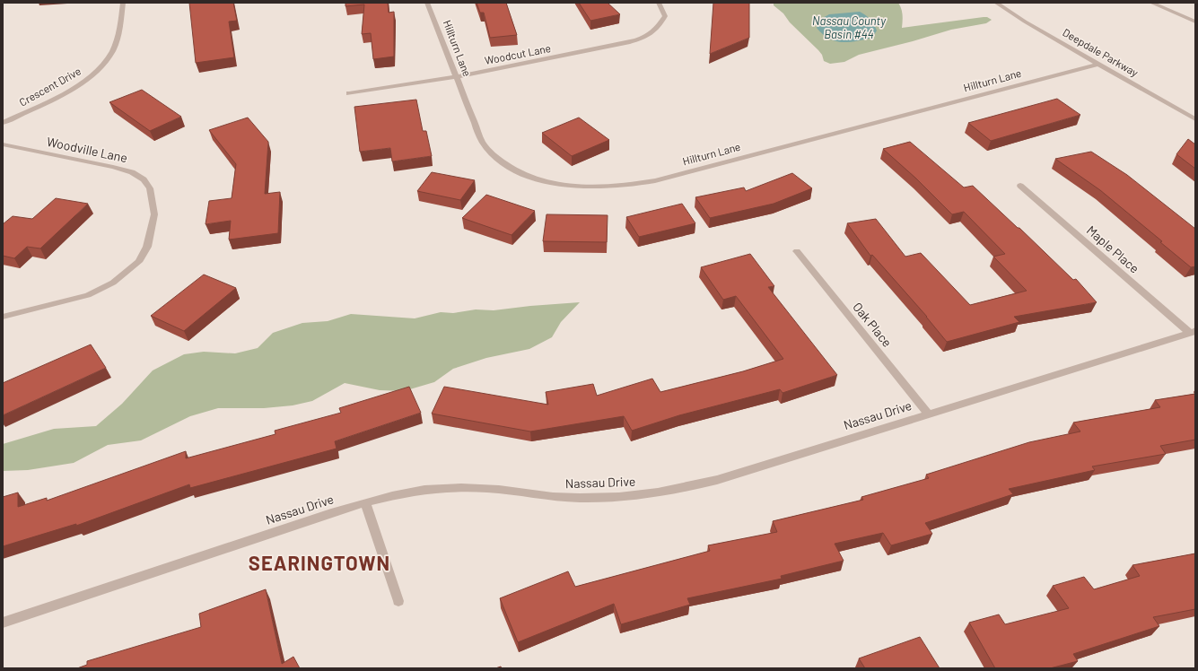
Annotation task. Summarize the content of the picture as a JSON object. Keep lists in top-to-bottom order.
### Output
{
  "streets": {
    "street": [
      "Hillturn Lane",
      "Deepdale Parkway",
      "Woodcut Lane",
      "Crescent Drive",
      "Woodville Lane",
      "Maple Place",
      "Oak Place",
      "Nassau Drive"
    ]
  },
  "crossings": [
    ["Hillturn Lane", "Deepdale Parkway"],
    ["Hillturn Lane", "Woodcut Lane"],
    ["Maple Place", "Nassau Drive"],
    ["Oak Place", "Nassau Drive"]
  ],
  "districts": ["SEARINGTOWN"],
  "water": ["Nassau County Basin #44"]
}
